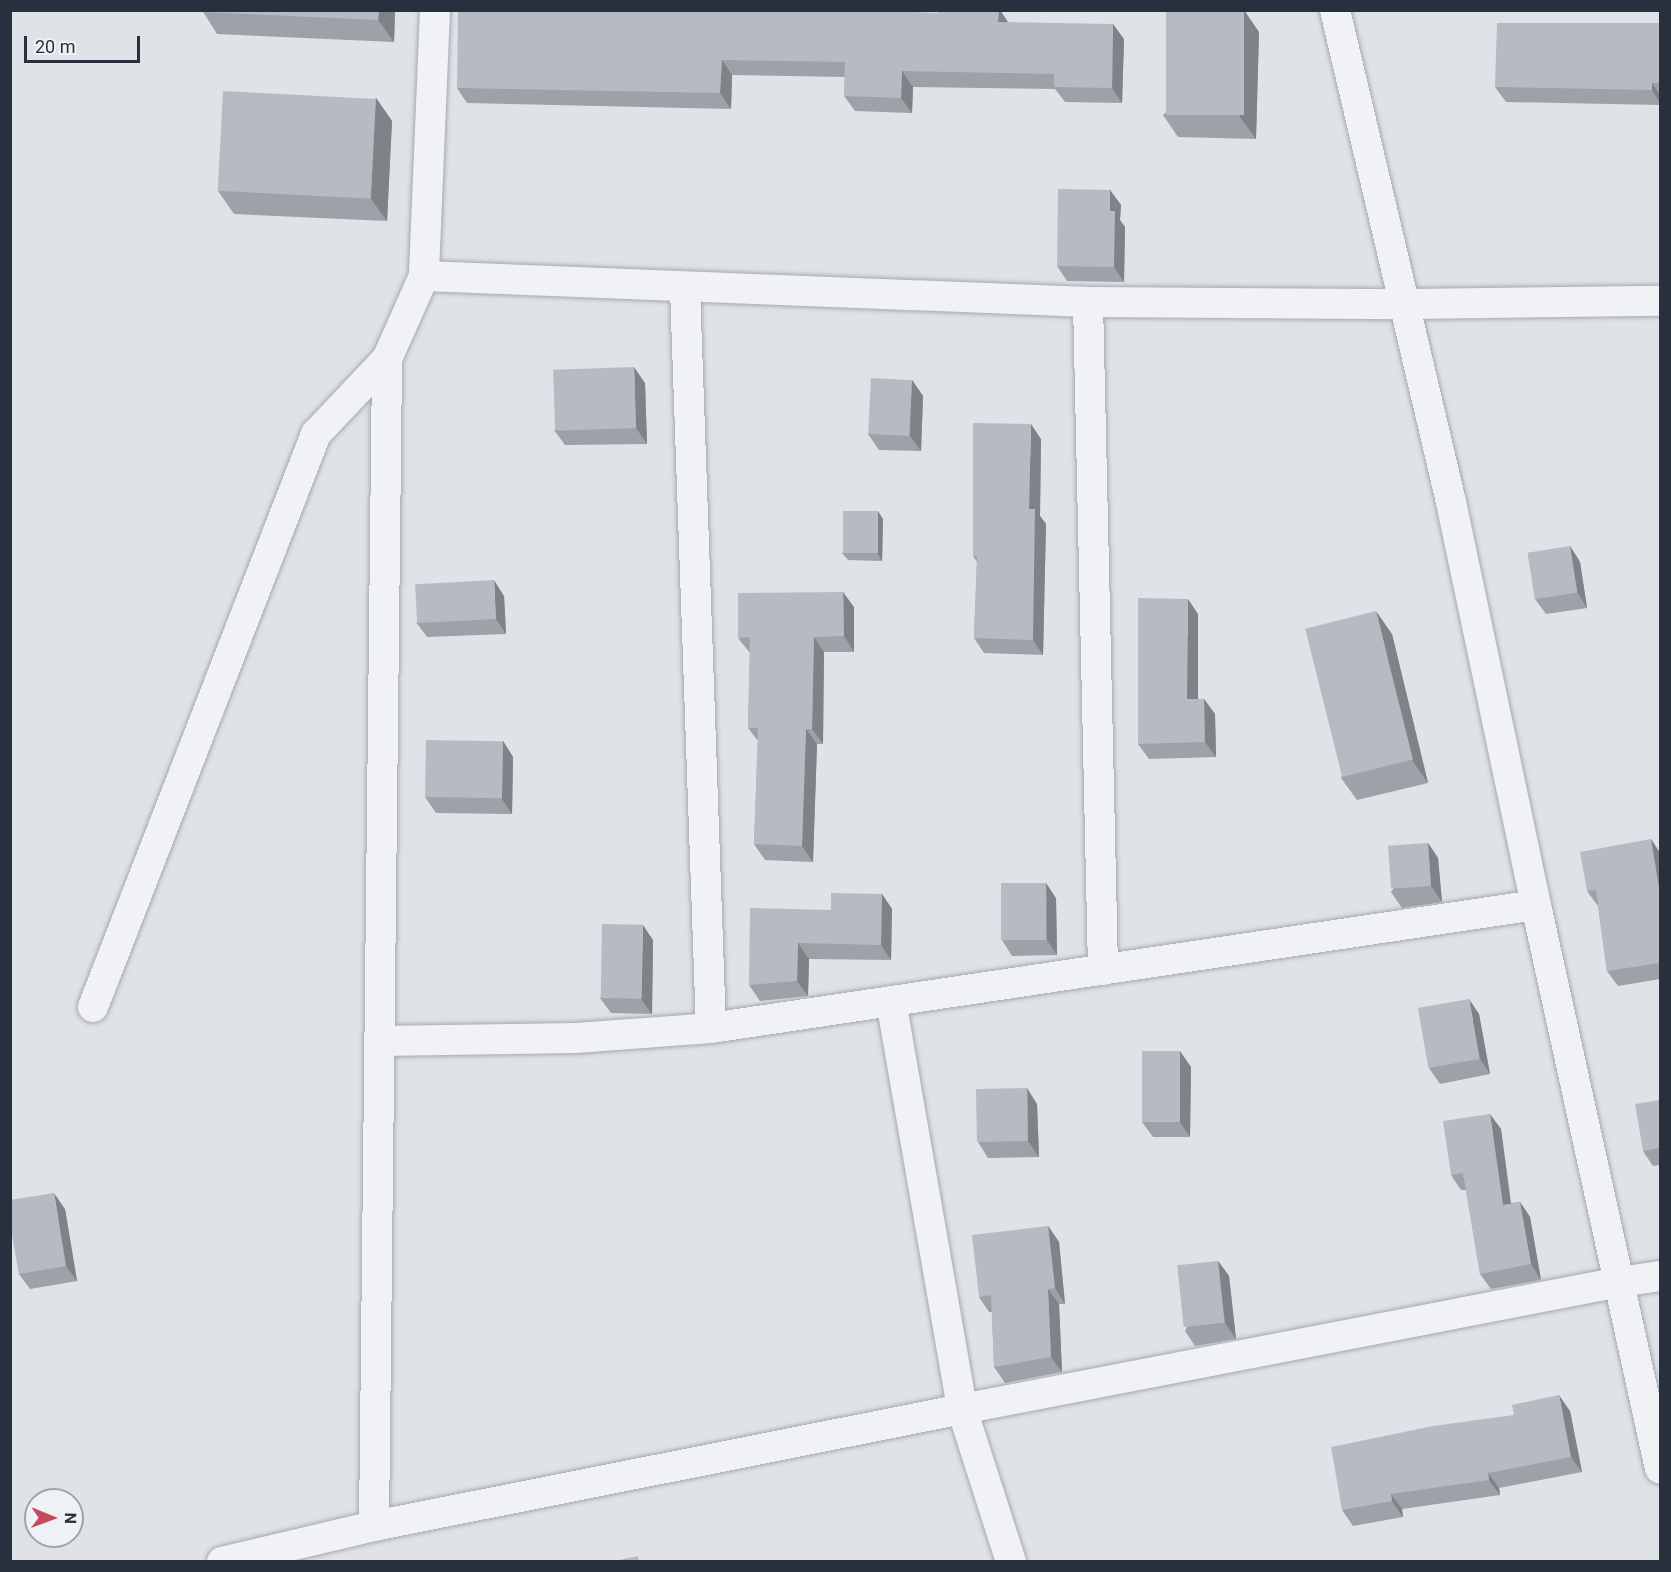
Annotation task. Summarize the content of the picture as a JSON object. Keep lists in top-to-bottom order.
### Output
{
  "scale_bar": "20 m",
  "north": "right"
}
